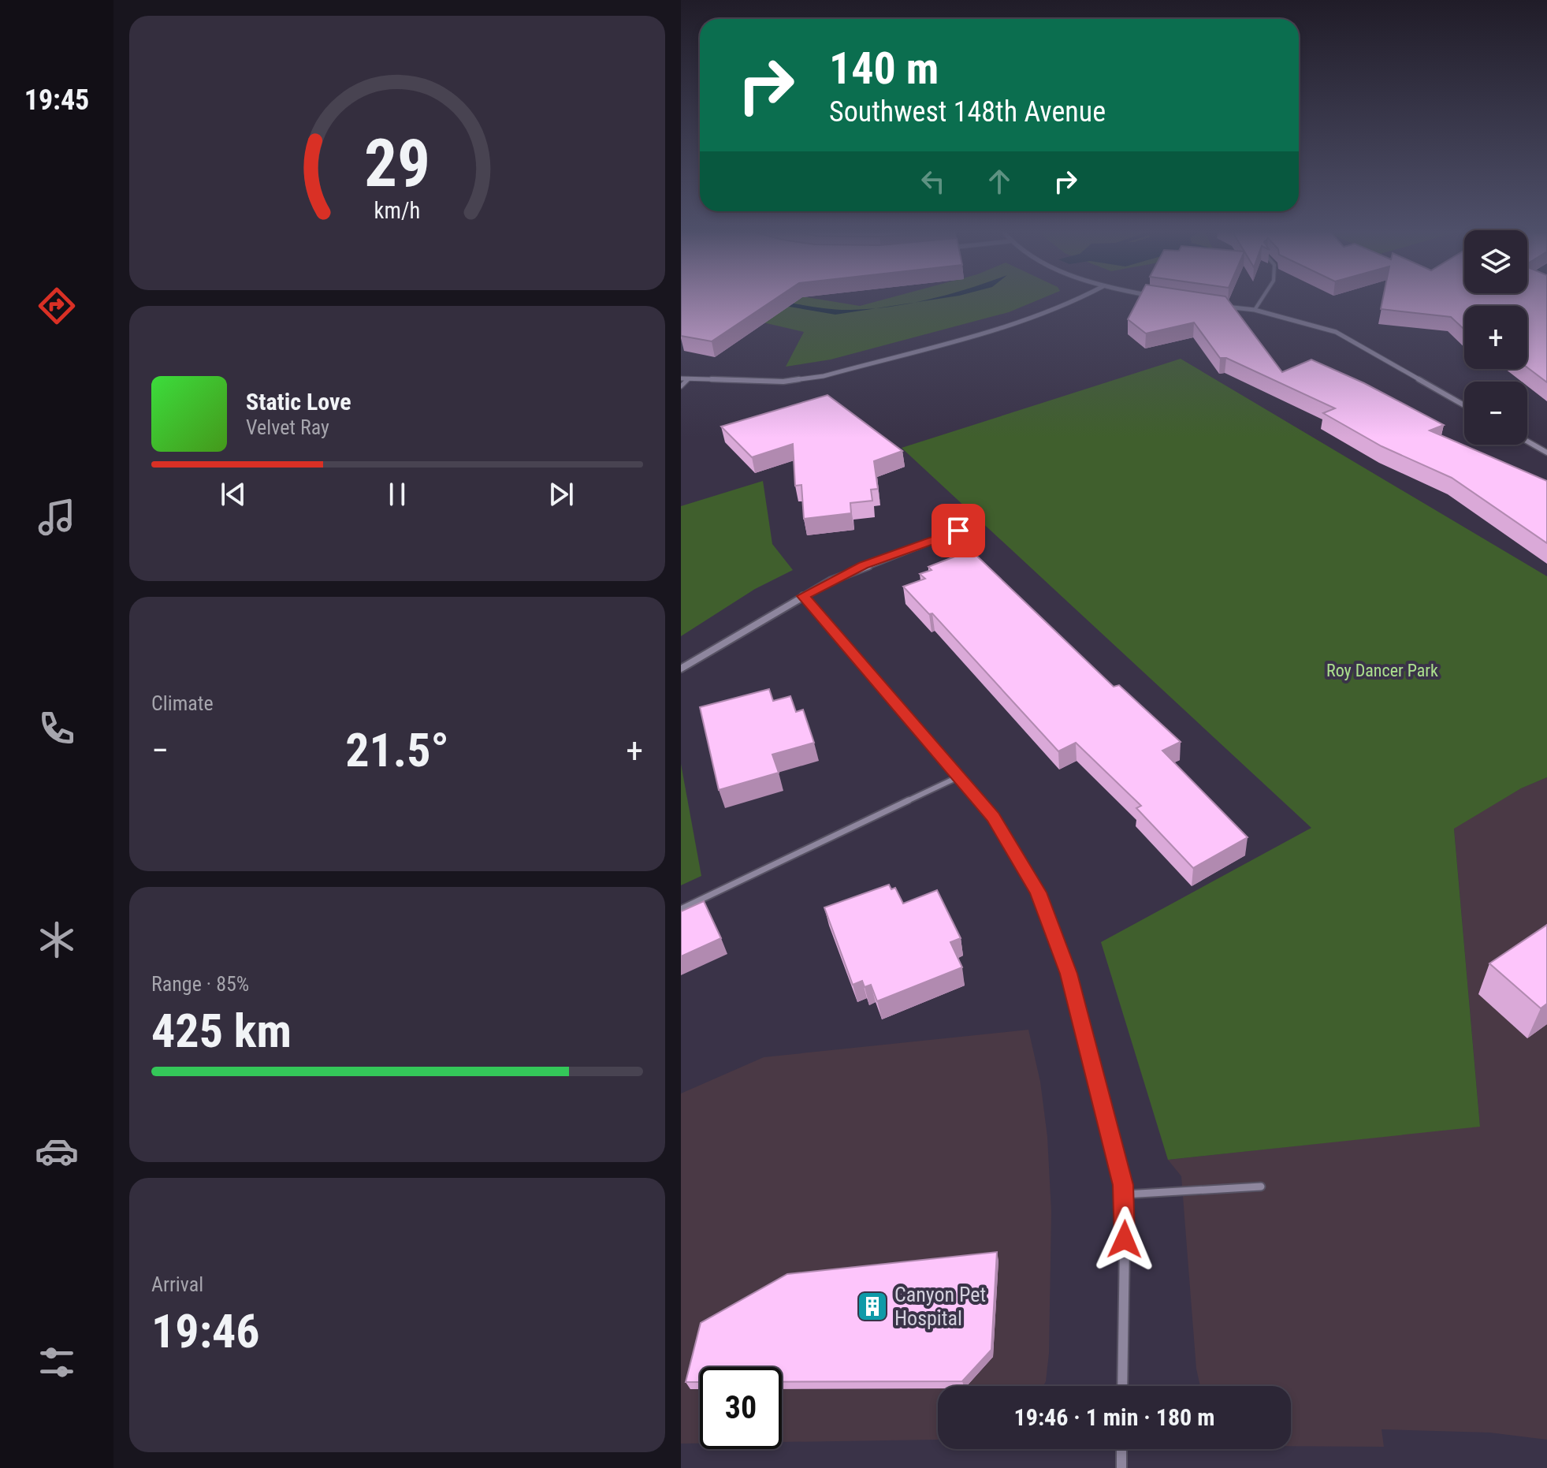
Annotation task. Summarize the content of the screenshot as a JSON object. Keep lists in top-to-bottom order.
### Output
{
  "parks": ["Roy Dancer Park"],
  "places": {
    "building": ["Canyon Pet Hospital"]
  },
  "page": {
    "tabs": "19:45",
    "turn": ["140 m", "Southwest 148th Avenue"],
    "map_buttons": ["+", "−"],
    "song": ["Static Love", "Velvet Ray"],
    "tile": [
      "Climate",
      ["Range · 85%", "425 km"],
      ["Arrival", "19:46"]
    ],
    "heat": ["−", "21.5°", "+"],
    "limit": "30",
    "trip": "19:46 · 1 min · 180 m",
    "gauge": ["29", "km/h"]
  }
}
